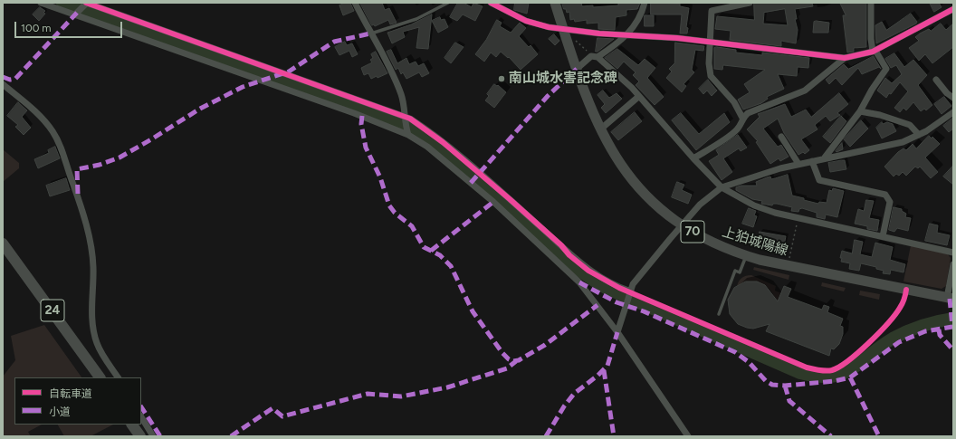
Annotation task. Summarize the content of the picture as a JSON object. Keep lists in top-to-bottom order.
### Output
{
  "streets": {
    "highway": ["24"],
    "main road": ["70", "上狛城陽線"]
  },
  "places": ["南山城水害記念碑"],
  "legend": ["自転車道", "小道"],
  "scale_bar": "100 m"
}
